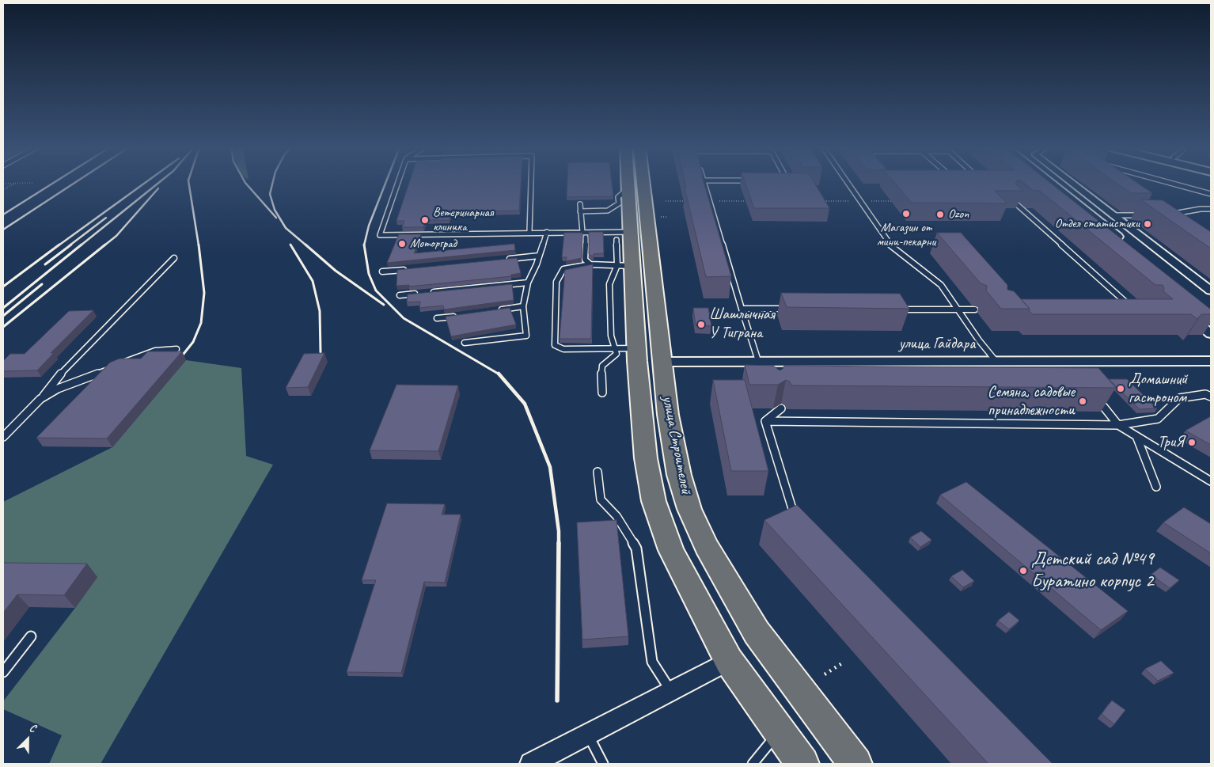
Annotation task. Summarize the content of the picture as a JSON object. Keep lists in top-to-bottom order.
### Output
{
  "streets": {
    "main road": ["улица Строителей"],
    "street": ["улица Гайдара"]
  },
  "crossings": [
    ["улица Гайдара", "улица Строителей"]
  ],
  "places": [
    "Магазин от мини-пекарни",
    "Ozon",
    "Ветеринарная клиника",
    "Отдел статистики",
    "Моторград",
    "Шашлычная У Тиграна",
    "Домашний гастроном",
    "Семяна, садовые принадлежности",
    "ТриЯ",
    "Детский сад №49 Буратино корпус 2"
  ],
  "north": "top right"
}
